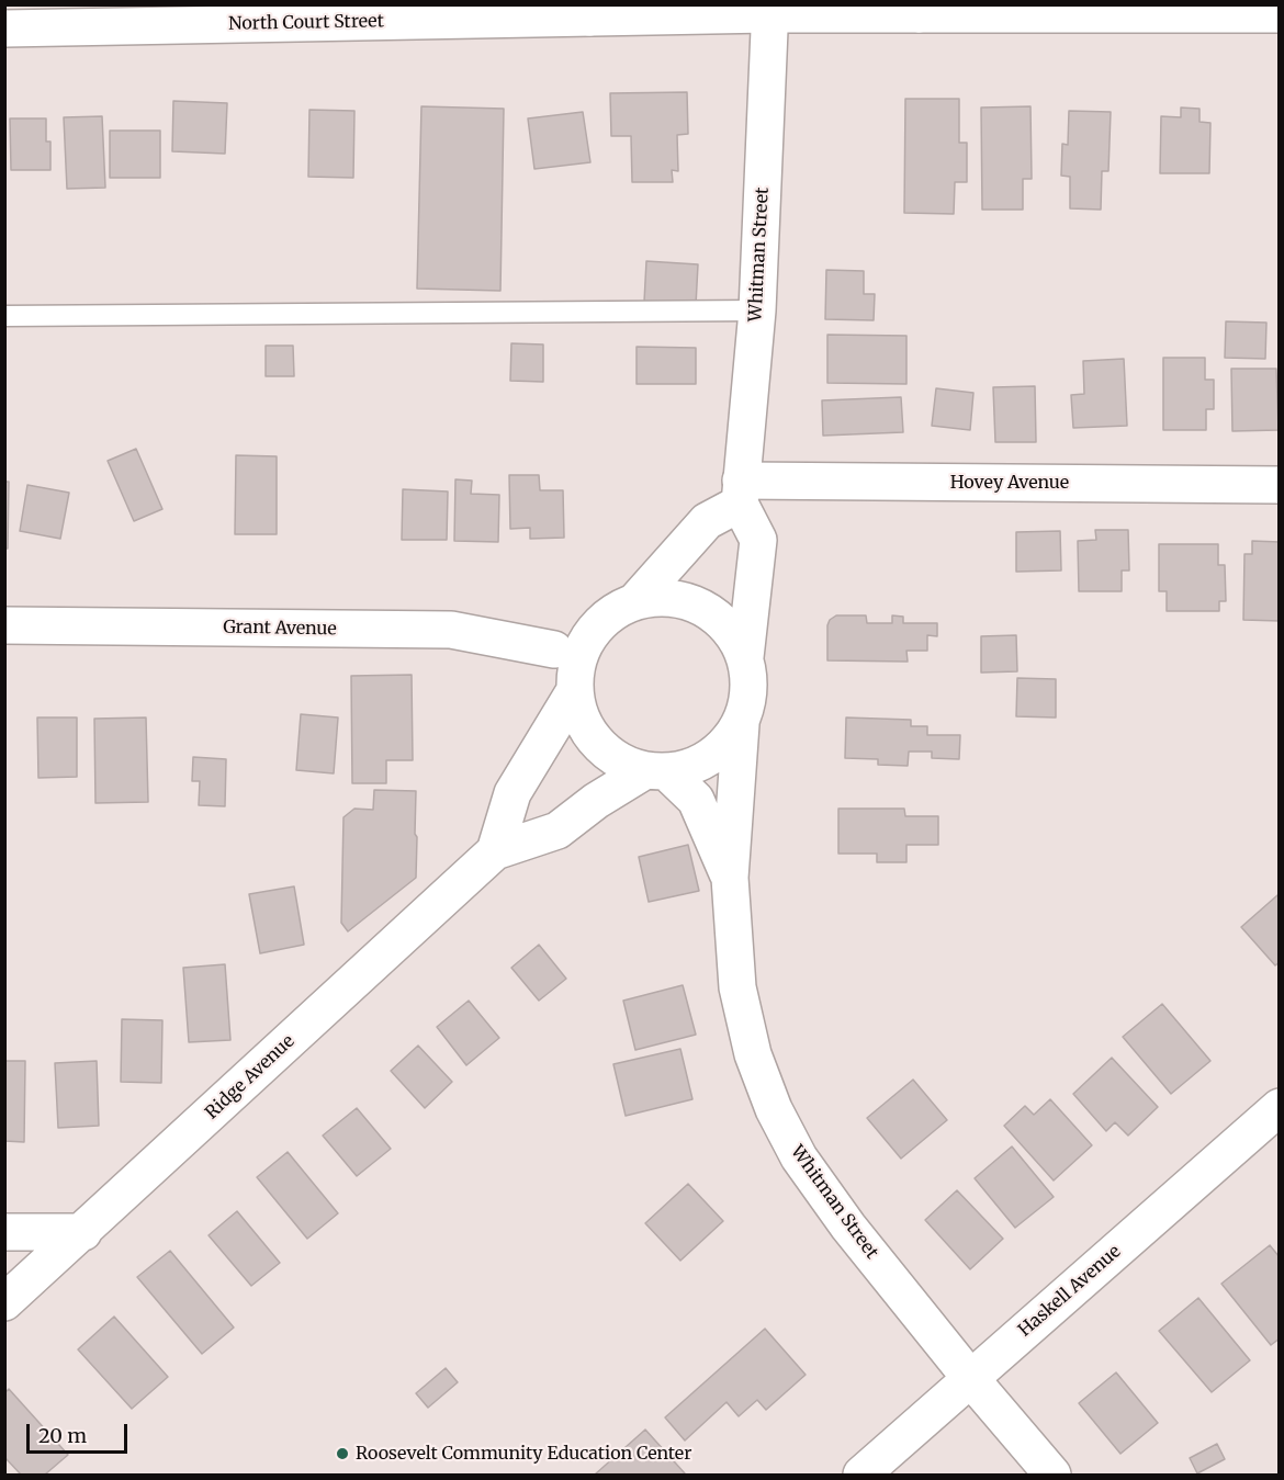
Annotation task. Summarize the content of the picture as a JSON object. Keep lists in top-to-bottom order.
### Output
{
  "streets": {
    "street": [
      "North Court Street",
      "Whitman Street",
      "Hovey Avenue",
      "Grant Avenue",
      "Ridge Avenue",
      "Haskell Avenue"
    ]
  },
  "crossings": [
    ["North Court Street", "Whitman Street"],
    ["Whitman Street", "Hovey Avenue"],
    ["Whitman Street", "Ridge Avenue"],
    ["Whitman Street", "Haskell Avenue"]
  ],
  "places": ["Roosevelt Community Education Center"],
  "scale_bar": "20 m"
}
